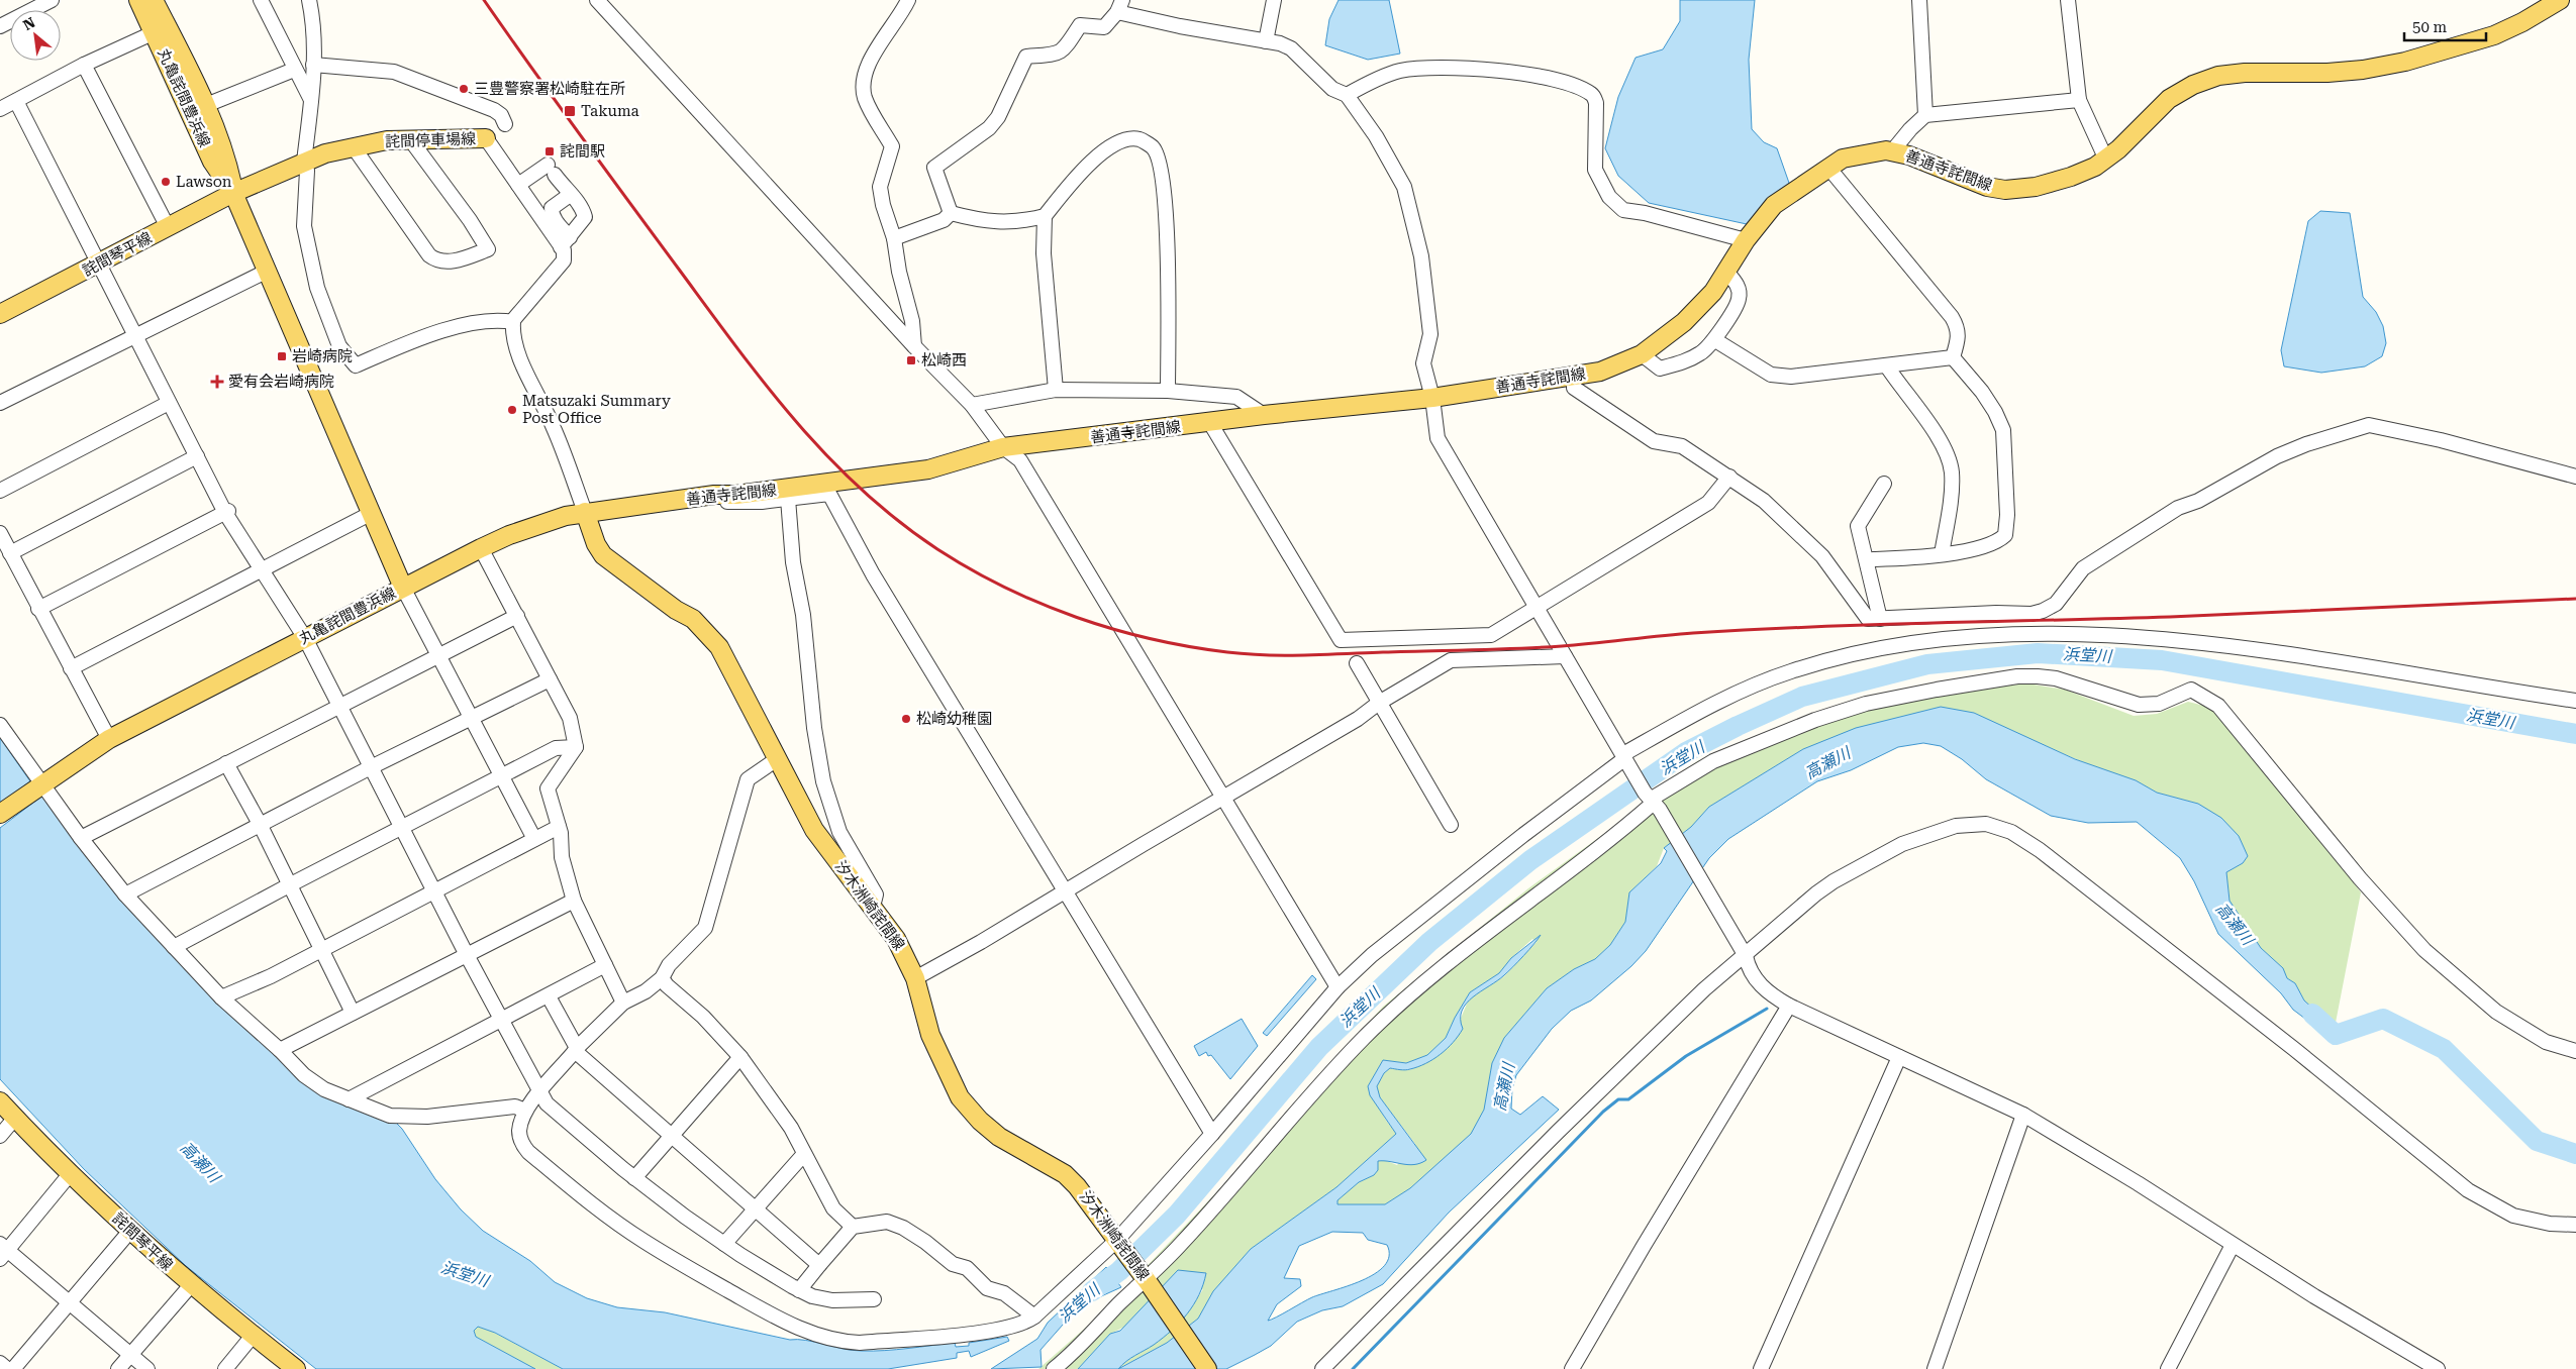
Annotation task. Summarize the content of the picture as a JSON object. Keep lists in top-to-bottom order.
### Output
{
  "streets": {
    "main road": [
      "丸亀詫間豊浜線",
      "詫間停車場線",
      "善通寺詫間線",
      "詫間琴平線",
      "汐木洲崎詫間線"
    ]
  },
  "crossings": [
    ["丸亀詫間豊浜線", "詫間停車場線"],
    ["丸亀詫間豊浜線", "善通寺詫間線"],
    ["丸亀詫間豊浜線", "詫間琴平線"],
    ["詫間停車場線", "詫間琴平線"],
    ["善通寺詫間線", "汐木洲崎詫間線"]
  ],
  "water": ["浜堂川", "高瀬川"],
  "places": {
    "other": [
      "三豊警察署松崎駐在所",
      "Lawson",
      "Matsuzaki Summary Post Office",
      "松崎幼稚園"
    ],
    "transit": [
      "Takuma",
      "詫間駅",
      "岩崎病院",
      "松崎西"
    ],
    "health": ["愛有会岩崎病院"]
  },
  "scale_bar": "50 m",
  "north": "top left"
}
